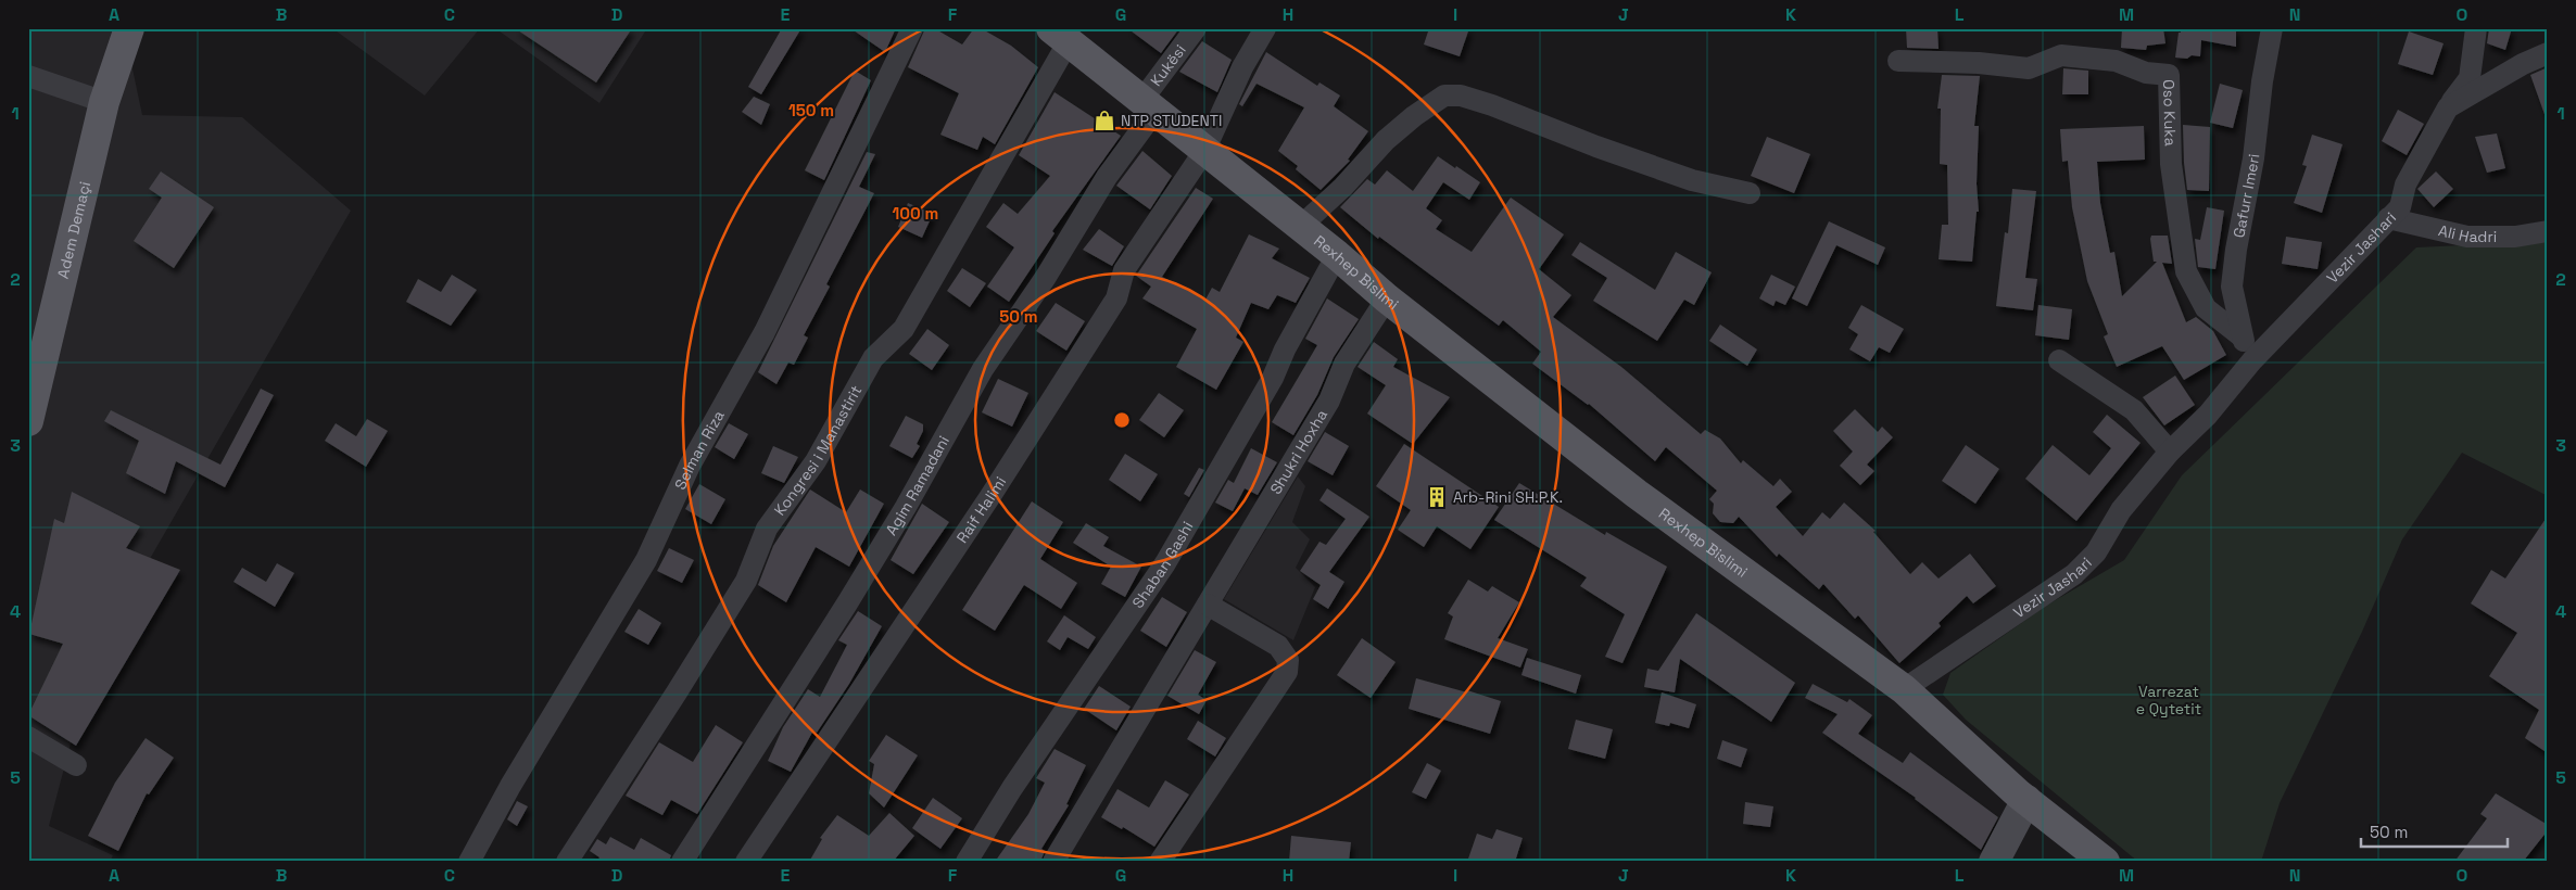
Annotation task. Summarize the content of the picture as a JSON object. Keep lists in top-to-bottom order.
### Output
{
  "streets": {
    "main road": ["Adem Demaçi", "Rexhep Bislimi"],
    "street": [
      "Kukësi",
      "Oso Kuka",
      "Gafurr Imeri",
      "Ali Hadri",
      "Vezir Jashari",
      "Selman Riza",
      "Kongresi i Manastirit",
      "Shukri Hoxha",
      "Agim Ramadani",
      "Raif Halimi",
      "Shaban Gashi"
    ]
  },
  "crossings": [
    ["Kukësi", "Rexhep Bislimi"],
    ["Kukësi", "Agim Ramadani"],
    ["Oso Kuka", "Gafurr Imeri"],
    ["Gafurr Imeri", "Vezir Jashari"],
    ["Ali Hadri", "Vezir Jashari"],
    ["Vezir Jashari", "Rexhep Bislimi"],
    ["Rexhep Bislimi", "Kongresi i Manastirit"],
    ["Rexhep Bislimi", "Shukri Hoxha"],
    ["Rexhep Bislimi", "Agim Ramadani"],
    ["Rexhep Bislimi", "Raif Halimi"],
    ["Rexhep Bislimi", "Shaban Gashi"]
  ],
  "parks": ["Varrezat e Qytetit"],
  "places": {
    "shop": ["NTP STUDENTI"],
    "building": ["Arb-Rini SH.P.K."]
  },
  "scale_bar": "50 m",
  "grid": {
    "columns": [
      "A",
      "B",
      "C",
      "D",
      "E",
      "F",
      "G",
      "H",
      "I",
      "J",
      "K",
      "L",
      "M",
      "N",
      "O"
    ],
    "rows": [
      "1",
      "2",
      "3",
      "4",
      "5"
    ]
  },
  "rings": ["150 m", "100 m", "50 m"]
}
